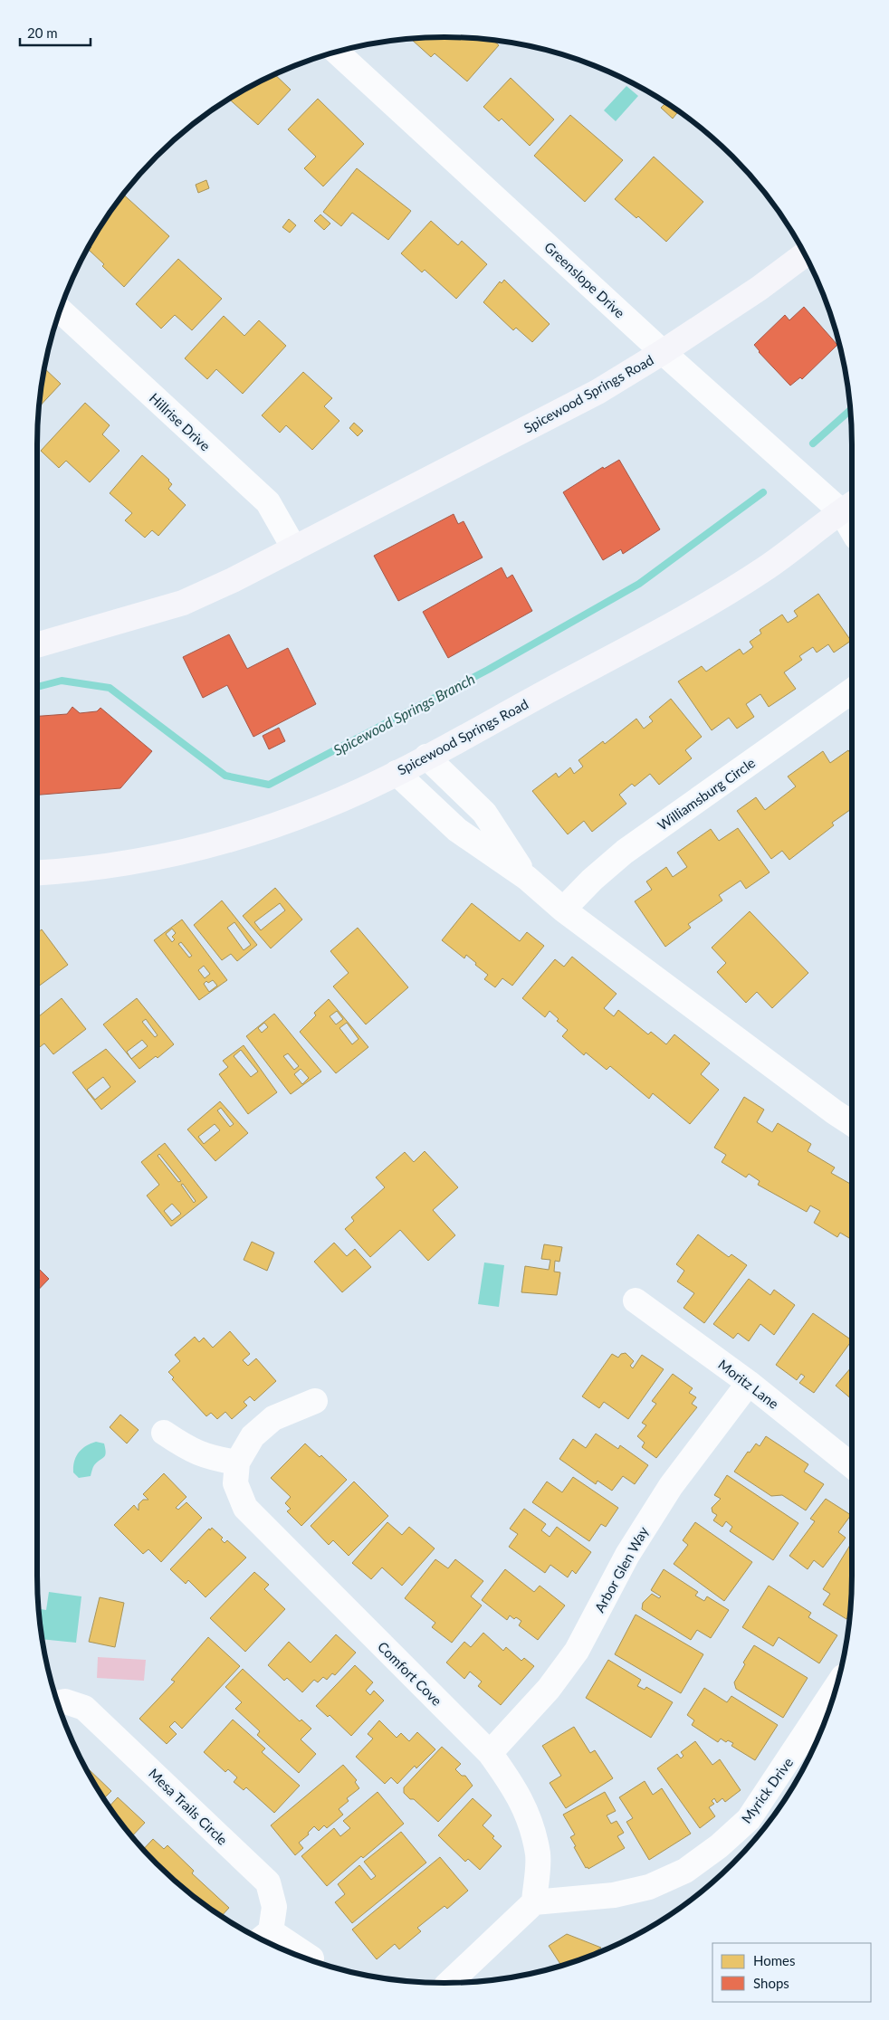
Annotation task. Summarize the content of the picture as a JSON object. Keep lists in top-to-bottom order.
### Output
{
  "streets": {
    "main road": ["Spicewood Springs Road"],
    "street": [
      "Greenslope Drive",
      "Hillrise Drive",
      "Williamsburg Circle",
      "Moritz Lane",
      "Arbor Glen Way",
      "Comfort Cove",
      "Myrick Drive",
      "Mesa Trails Circle"
    ]
  },
  "crossings": [
    ["Greenslope Drive", "Spicewood Springs Road"],
    ["Spicewood Springs Road", "Hillrise Drive"],
    ["Moritz Lane", "Arbor Glen Way"],
    ["Arbor Glen Way", "Comfort Cove"],
    ["Comfort Cove", "Myrick Drive"]
  ],
  "water": ["Spicewood Springs Branch"],
  "legend": ["Homes", "Shops"],
  "scale_bar": "20 m"
}
